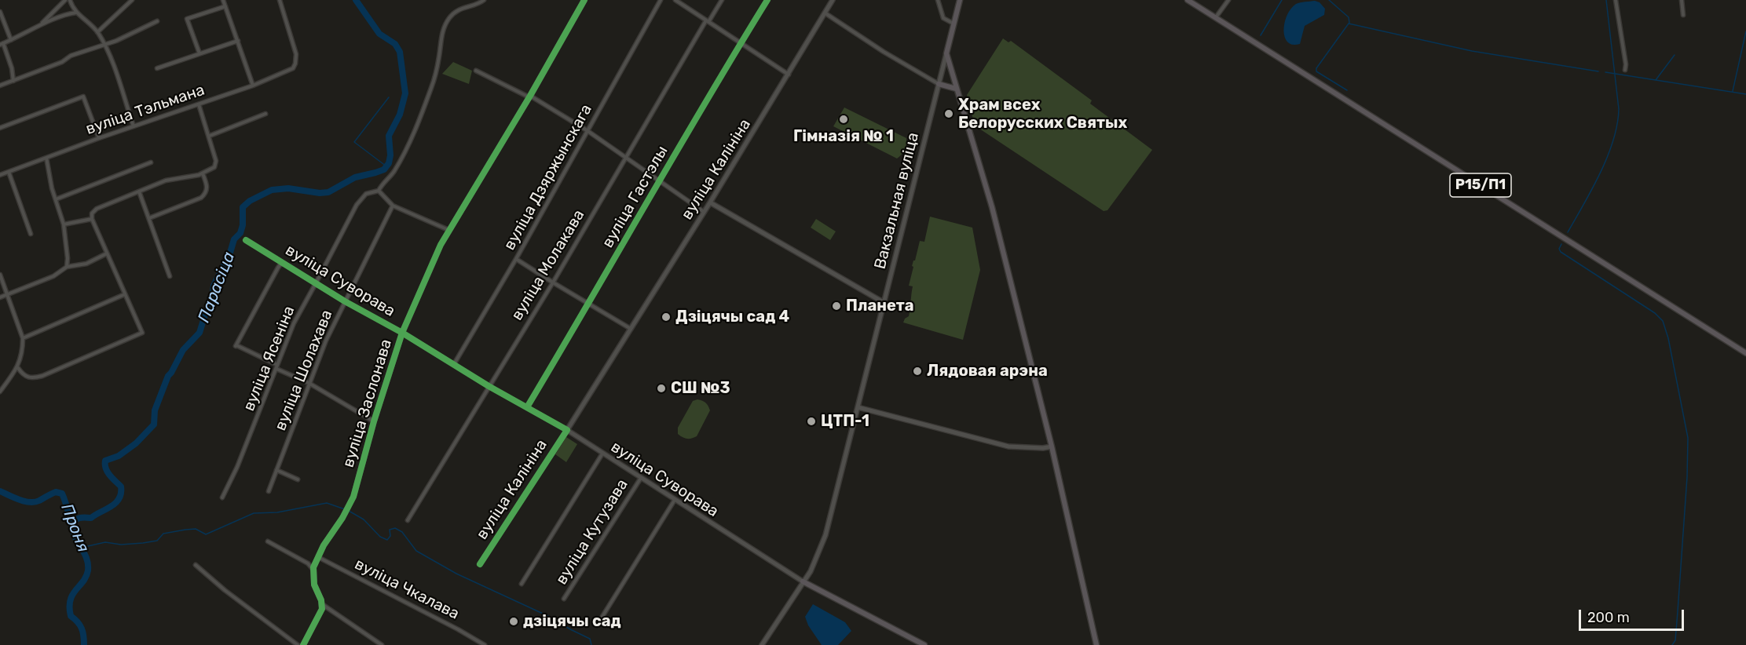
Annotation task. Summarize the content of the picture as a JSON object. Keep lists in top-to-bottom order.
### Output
{
  "streets": {
    "main road": [
      "вуліца Калініна",
      "Р15/П1",
      "Вакзальная вуліца",
      "вуліца Суворава",
      "вуліца Заслонава"
    ],
    "street": [
      "вуліца Тэльмана",
      "вуліца Дзяржынскага",
      "вуліца Гастэлы",
      "вуліца Молакава",
      "вуліца Ясеніна",
      "вуліца Шолахава",
      "вуліца Кутузава",
      "вуліца Чкалава"
    ]
  },
  "crossings": [
    ["вуліца Калініна", "вуліца Суворава"],
    ["вуліца Дзяржынскага", "вуліца Суворава"],
    ["вуліца Гастэлы", "вуліца Суворава"],
    ["Вакзальная вуліца", "вуліца Суворава"],
    ["вуліца Молакава", "вуліца Суворава"],
    ["вуліца Суворава", "вуліца Ясеніна"],
    ["вуліца Суворава", "вуліца Шолахава"],
    ["вуліца Суворава", "вуліца Заслонава"],
    ["вуліца Суворава", "вуліца Кутузава"],
    ["вуліца Заслонава", "вуліца Чкалава"]
  ],
  "water": ["Парасіца", "Проня"],
  "places": [
    "Храм всех Белорусских Святых",
    "Гімназія № 1",
    "Планета",
    "Дзіцячы сад 4",
    "Лядовая арэна",
    "СШ №3",
    "ЦТП-1",
    "дзіцячы сад"
  ],
  "scale_bar": "200 m"
}
